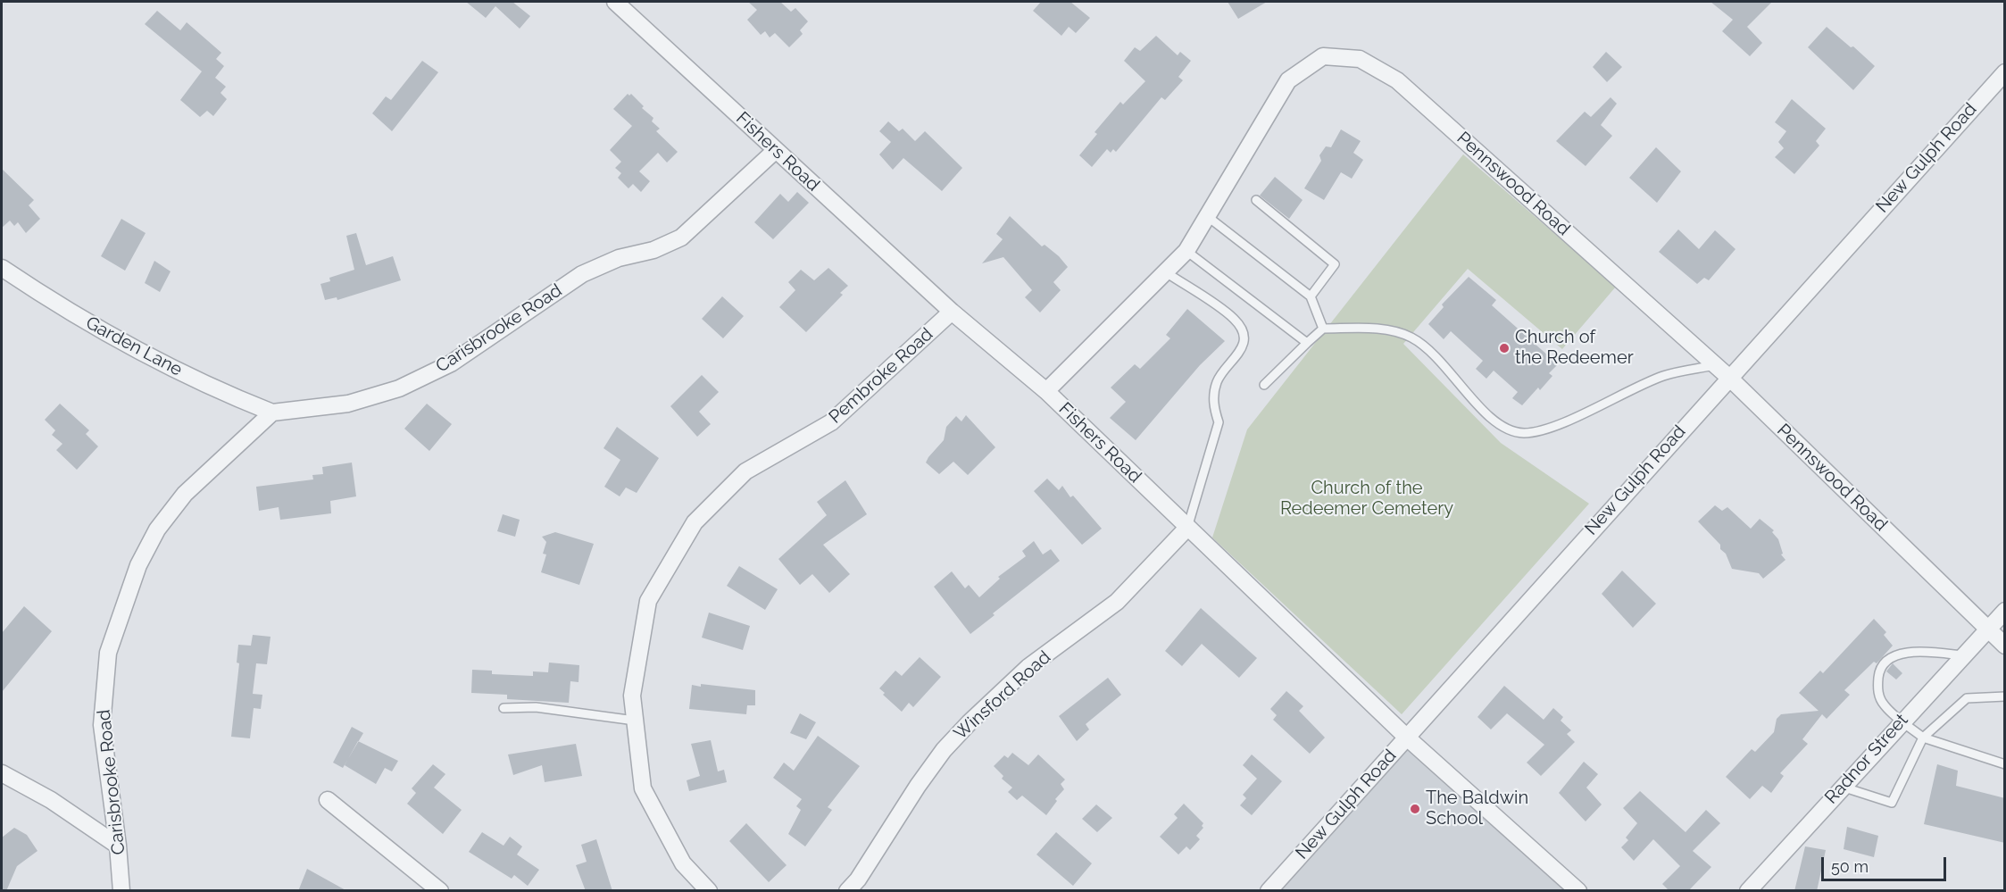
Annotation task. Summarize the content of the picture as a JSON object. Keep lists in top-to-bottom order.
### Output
{
  "streets": {
    "street": [
      "Fishers Road",
      "New Gulph Road",
      "Pennswood Road",
      "Carisbrooke Road",
      "Garden Lane",
      "Pembroke Road",
      "Winsford Road",
      "Radnor Street"
    ]
  },
  "crossings": [
    ["Fishers Road", "New Gulph Road"],
    ["Fishers Road", "Pennswood Road"],
    ["Fishers Road", "Carisbrooke Road"],
    ["Fishers Road", "Pembroke Road"],
    ["Fishers Road", "Winsford Road"],
    ["New Gulph Road", "Pennswood Road"],
    ["Pennswood Road", "Radnor Street"],
    ["Carisbrooke Road", "Garden Lane"]
  ],
  "parks": ["Church of the Redeemer Cemetery"],
  "places": ["Church of the Redeemer", "The Baldwin School"],
  "scale_bar": "50 m"
}
